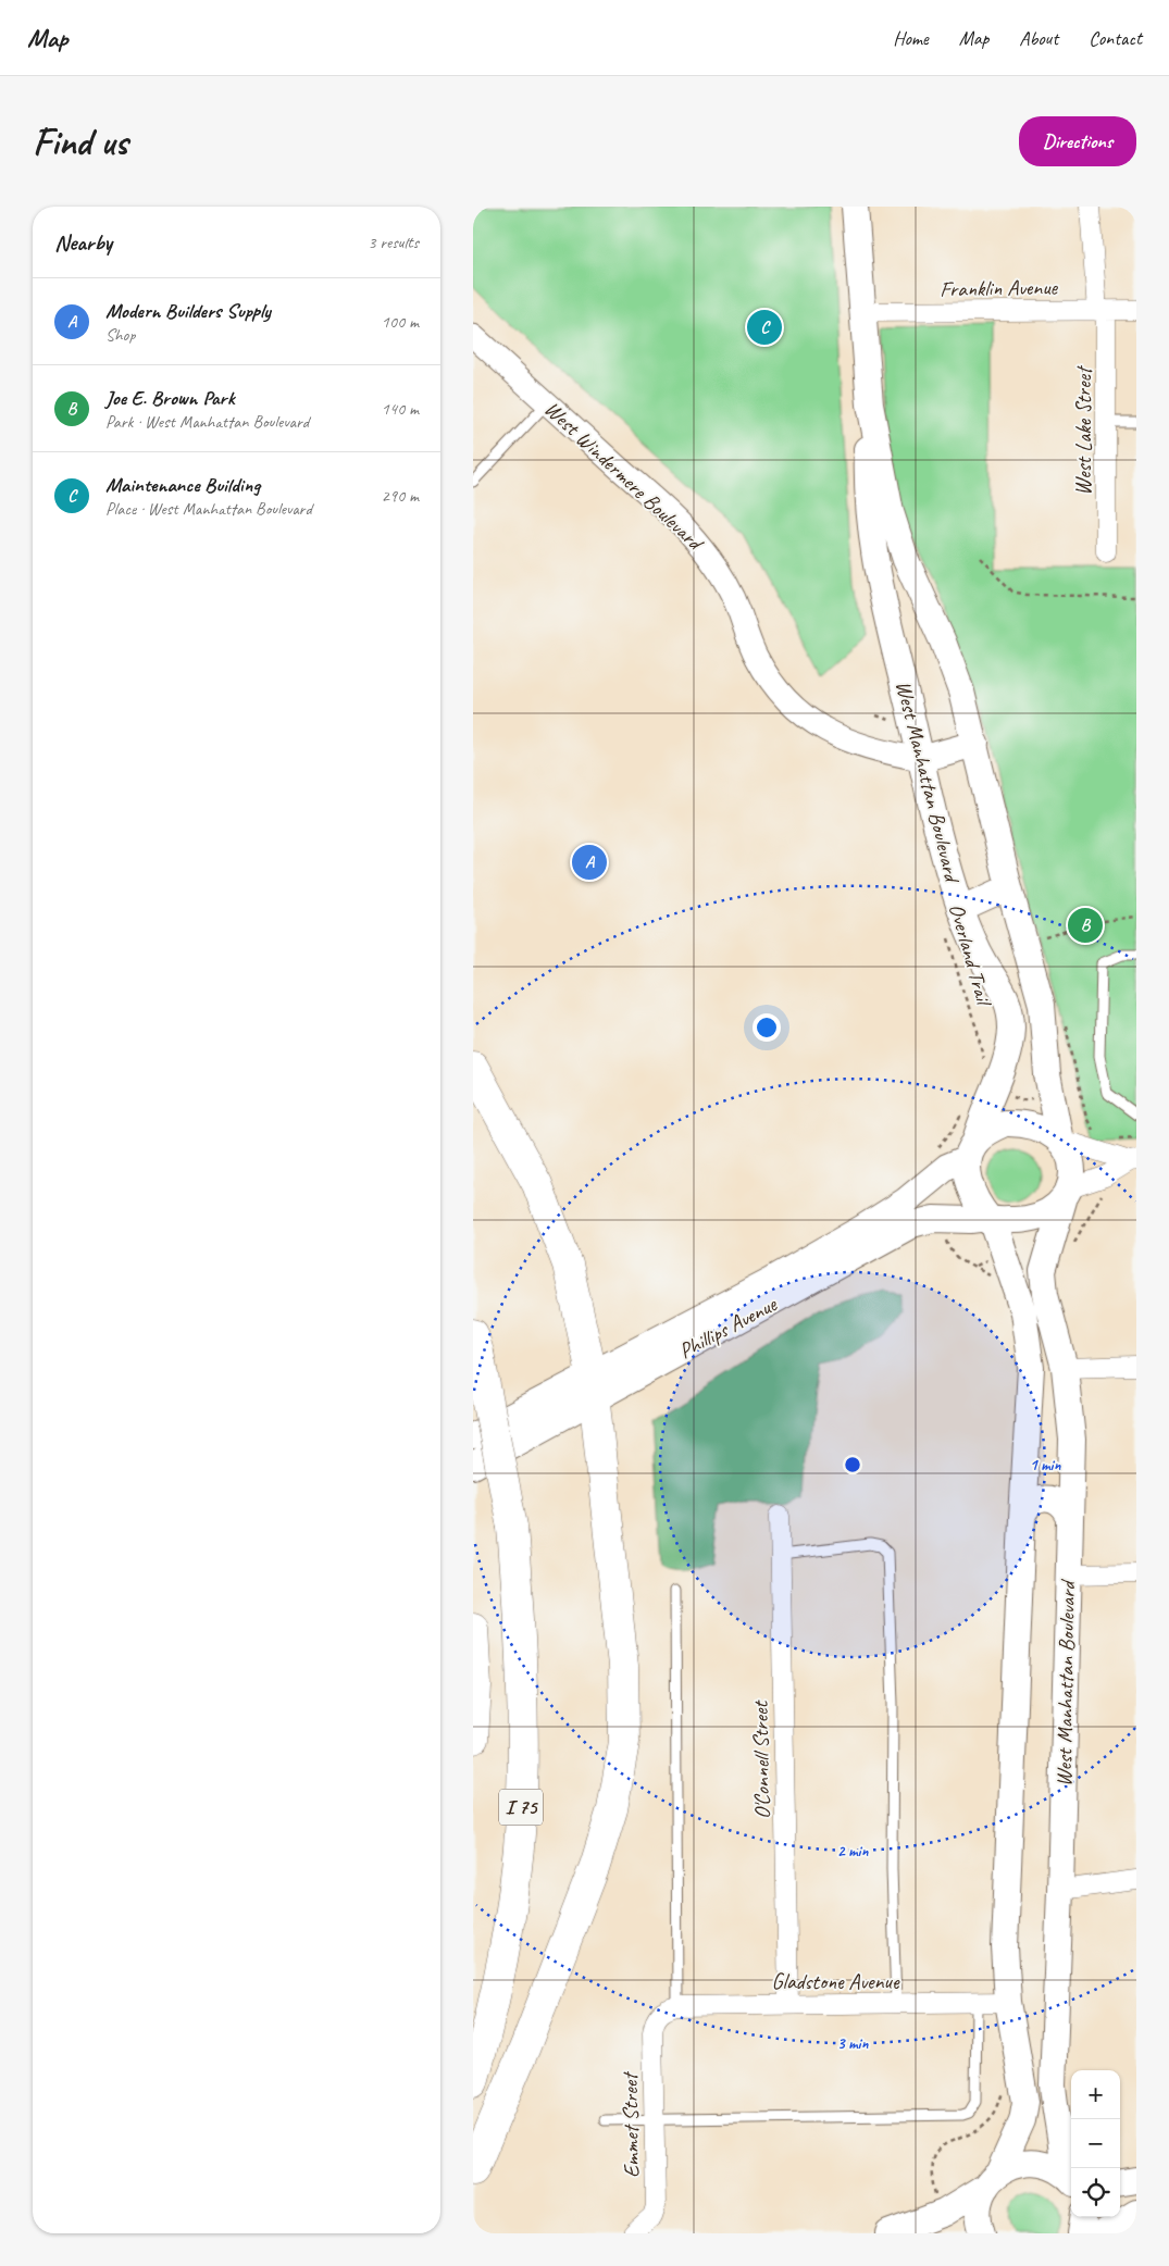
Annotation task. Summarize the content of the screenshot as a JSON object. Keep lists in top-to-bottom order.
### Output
{
  "streets": {
    "highway": ["I 75"],
    "main road": ["West Manhattan Boulevard", "Phillips Avenue"],
    "street": [
      "Franklin Avenue",
      "West Lake Street",
      "West Windermere Boulevard",
      "O'Connell Street",
      "Gladstone Avenue",
      "Emmet Street"
    ],
    "path": ["Overland Trail"]
  },
  "crossings": [
    ["Franklin Avenue", "West Lake Street"],
    ["Franklin Avenue", "West Manhattan Boulevard"],
    ["West Windermere Boulevard", "West Manhattan Boulevard"],
    ["West Manhattan Boulevard", "Phillips Avenue"],
    ["O'Connell Street", "Gladstone Avenue"],
    ["Gladstone Avenue", "Emmet Street"]
  ],
  "page": {
    "header": "Map",
    "nav": [
      "Home",
      "Map",
      "About",
      "Contact"
    ],
    "buttons": "Directions",
    "title": "Find us",
    "heading": ["Nearby", "3 results"],
    "list": [
      {
        "mark": "A",
        "name": "Modern Builders Supply",
        "note": "Shop",
        "value": "100 m"
      },
      {
        "mark": "B",
        "name": "Joe E. Brown Park",
        "note": "Park · West Manhattan Boulevard",
        "value": "140 m"
      },
      {
        "mark": "C",
        "name": "Maintenance Building",
        "note": "Place · West Manhattan Boulevard",
        "value": "290 m"
      }
    ],
    "pins": ["C", "A", "B"],
    "map_buttons": ["+", "−"]
  },
  "rings": ["1 min", "2 min", "3 min"]
}
